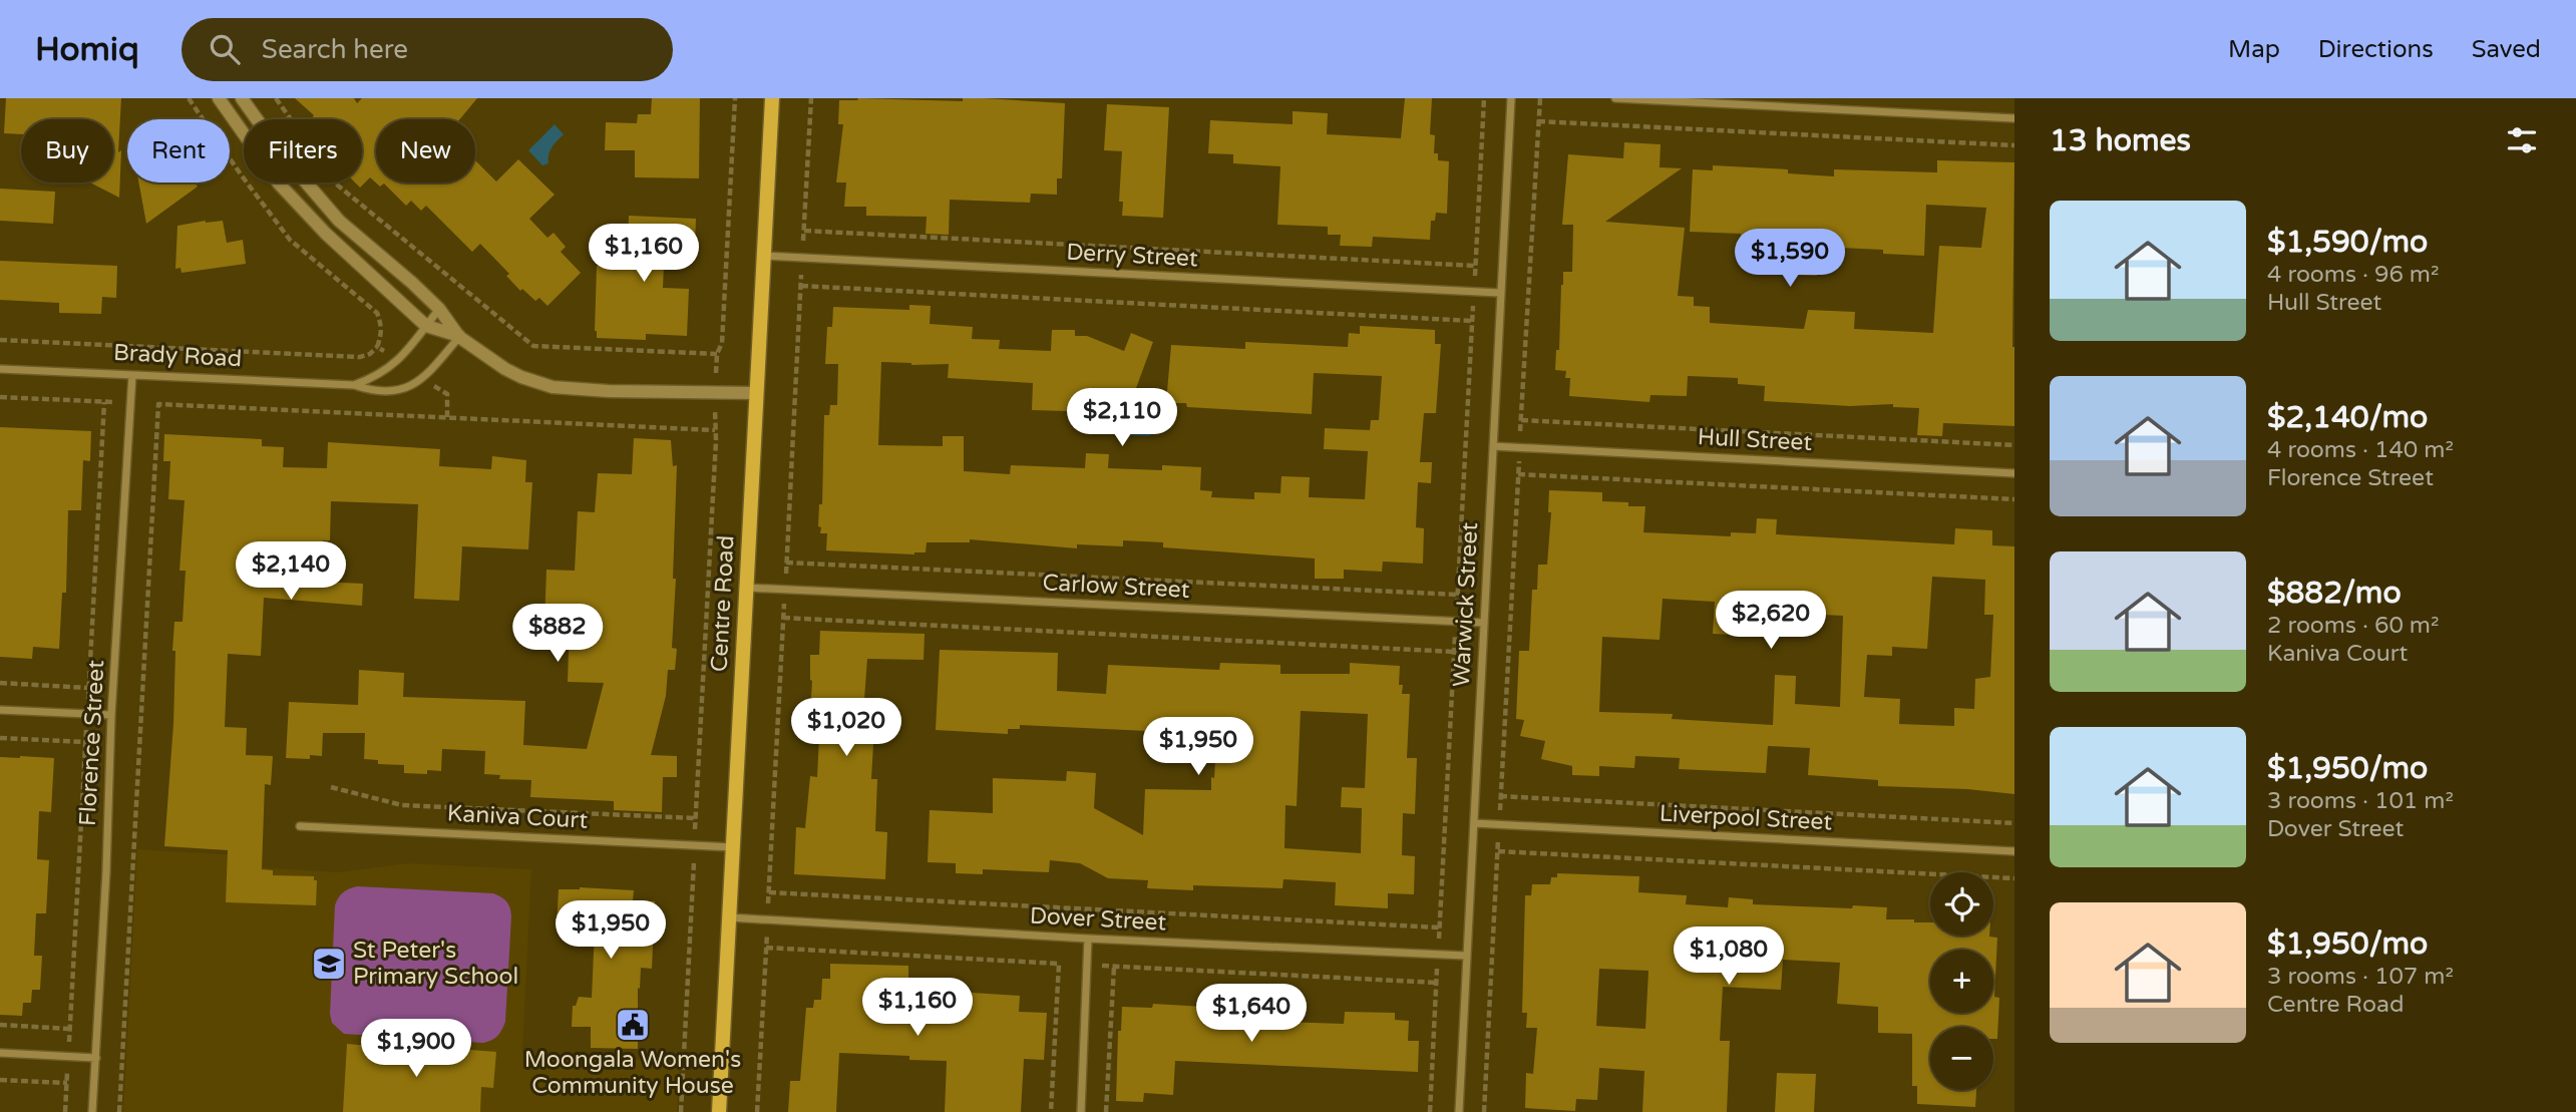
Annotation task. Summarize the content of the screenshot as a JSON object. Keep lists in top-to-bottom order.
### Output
{
  "streets": {
    "main road": ["Centre Road"],
    "street": [
      "Derry Street",
      "Brady Road",
      "Hull Street",
      "Carlow Street",
      "Warwick Street",
      "Florence Street",
      "Kaniva Court",
      "Liverpool Street",
      "Dover Street"
    ]
  },
  "crossings": [
    ["Derry Street", "Centre Road"],
    ["Derry Street", "Warwick Street"],
    ["Brady Road", "Florence Street"],
    ["Hull Street", "Warwick Street"],
    ["Carlow Street", "Centre Road"],
    ["Carlow Street", "Warwick Street"],
    ["Centre Road", "Kaniva Court"],
    ["Centre Road", "Dover Street"],
    ["Warwick Street", "Liverpool Street"],
    ["Warwick Street", "Dover Street"]
  ],
  "places": {
    "school or university": ["St Peter's Primary School"],
    "public building": ["Moongala Women's Community House"]
  },
  "page": {
    "header": "Homiq",
    "search": "Search here",
    "nav": ["Map", "Directions", "Saved"],
    "heading": "13 homes",
    "chip": [
      "Buy",
      "Rent",
      "Filters",
      "New"
    ],
    "list": [
      {
        "name": "$1,590/mo",
        "note": "4 rooms · 96 m² · Hull Street"
      },
      {
        "name": "$2,140/mo",
        "note": "4 rooms · 140 m² · Florence Street"
      },
      {
        "name": "$882/mo",
        "note": "2 rooms · 60 m² · Kaniva Court"
      },
      {
        "name": "$1,950/mo",
        "note": "3 rooms · 101 m² · Dover Street"
      },
      {
        "name": "$1,950/mo",
        "note": "3 rooms · 107 m² · Centre Road"
      }
    ],
    "price": [
      "$1,160",
      "$1,590",
      "$2,110",
      "$2,140",
      "$2,620",
      "$882",
      "$1,020",
      "$1,950",
      "$1,950",
      "$1,080",
      "$1,160",
      "$1,640",
      "$1,900"
    ],
    "map_buttons": ["+", "−"]
  }
}
